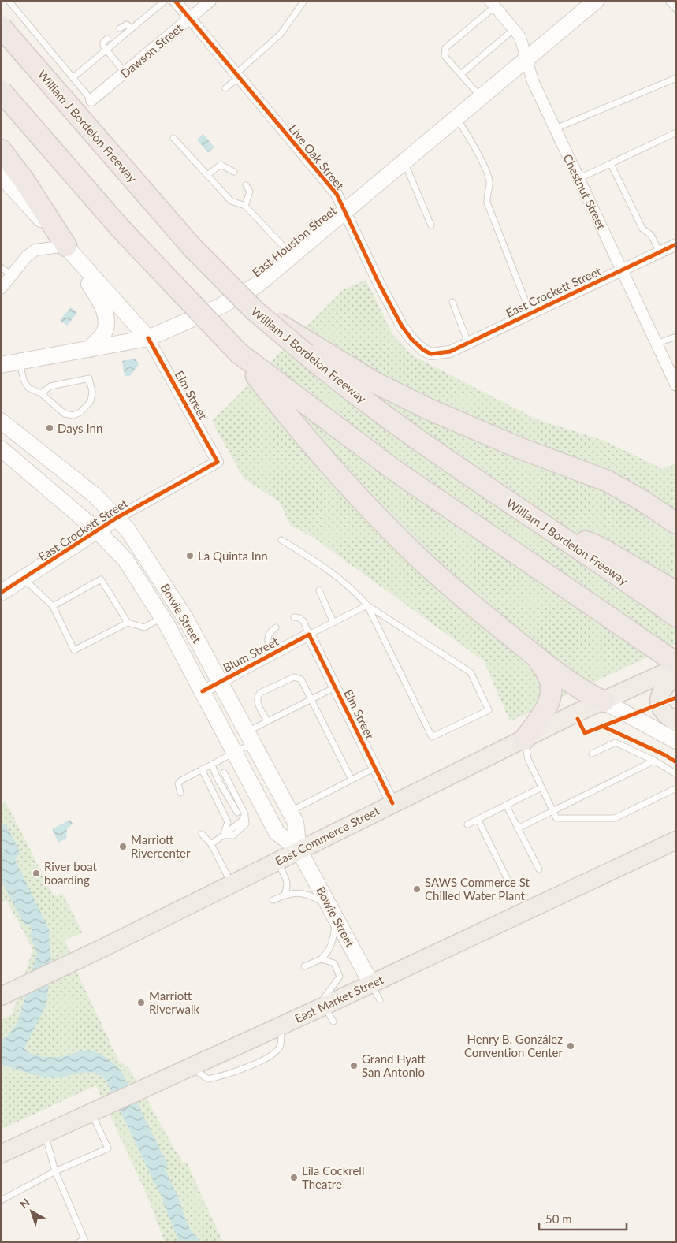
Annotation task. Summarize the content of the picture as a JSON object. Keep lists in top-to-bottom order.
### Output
{
  "streets": {
    "highway": ["William J Bordelon Freeway"],
    "main road": [
      "East Houston Street",
      "East Crockett Street",
      "Elm Street",
      "Bowie Street",
      "East Commerce Street",
      "East Market Street"
    ],
    "street": [
      "Dawson Street",
      "Live Oak Street",
      "Chestnut Street",
      "Blum Street"
    ]
  },
  "crossings": [
    ["Dawson Street", "Live Oak Street"],
    ["Live Oak Street", "East Houston Street"],
    ["Live Oak Street", "East Crockett Street"],
    ["Chestnut Street", "East Houston Street"],
    ["Chestnut Street", "East Crockett Street"],
    ["East Houston Street", "Elm Street"],
    ["East Crockett Street", "Elm Street"],
    ["East Crockett Street", "Bowie Street"],
    ["Elm Street", "Blum Street"],
    ["Elm Street", "East Commerce Street"],
    ["Bowie Street", "Blum Street"],
    ["Bowie Street", "East Commerce Street"],
    ["Bowie Street", "East Market Street"]
  ],
  "places": [
    "Days Inn",
    "La Quinta Inn",
    "Marriott Rivercenter",
    "River boat boarding",
    "SAWS Commerce St Chilled Water Plant",
    "Marriott Riverwalk",
    "Henry B. González Convention Center",
    "Grand Hyatt San Antonio",
    "Lila Cockrell Theatre"
  ],
  "scale_bar": "50 m",
  "north": "top left"
}
